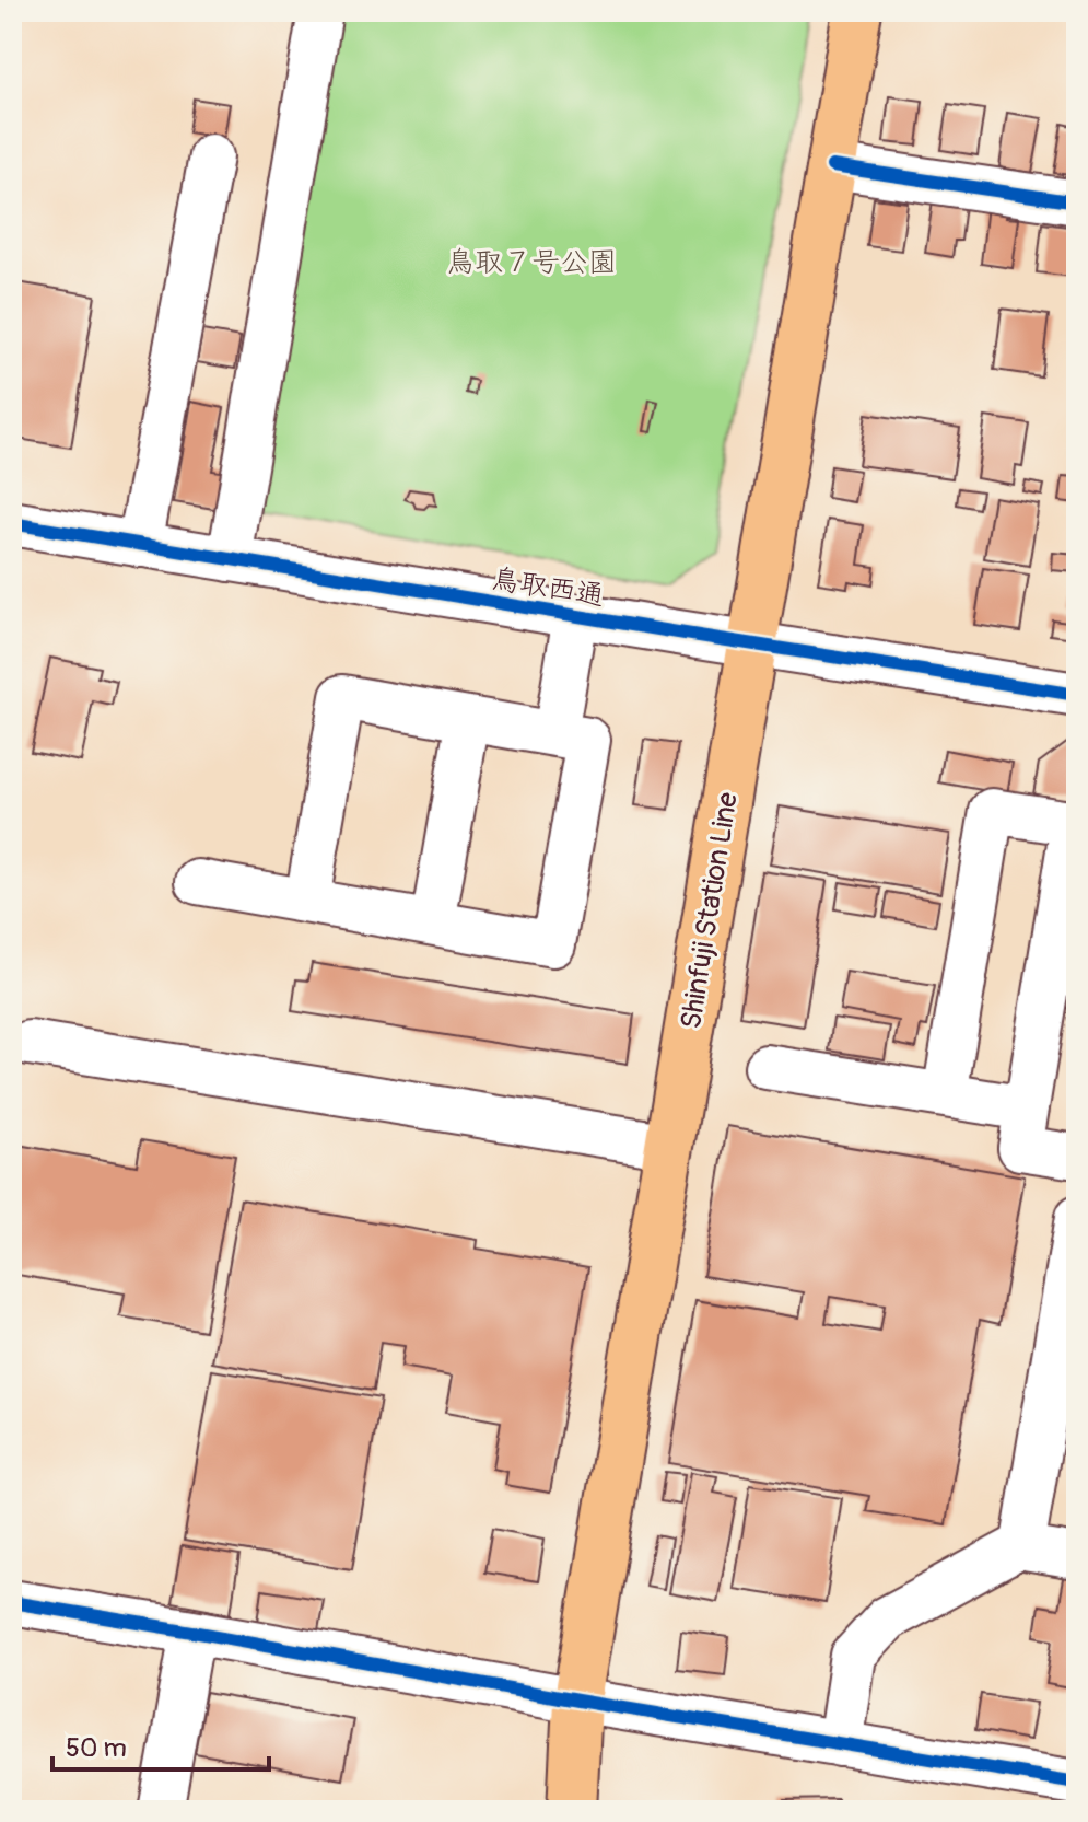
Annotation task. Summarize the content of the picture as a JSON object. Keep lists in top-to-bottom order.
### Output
{
  "streets": {
    "main road": ["Shinfuji Station Line"],
    "street": ["鳥取西通"]
  },
  "crossings": [
    ["鳥取西通", "Shinfuji Station Line"]
  ],
  "parks": ["鳥取７号公園"],
  "scale_bar": "50 m"
}
